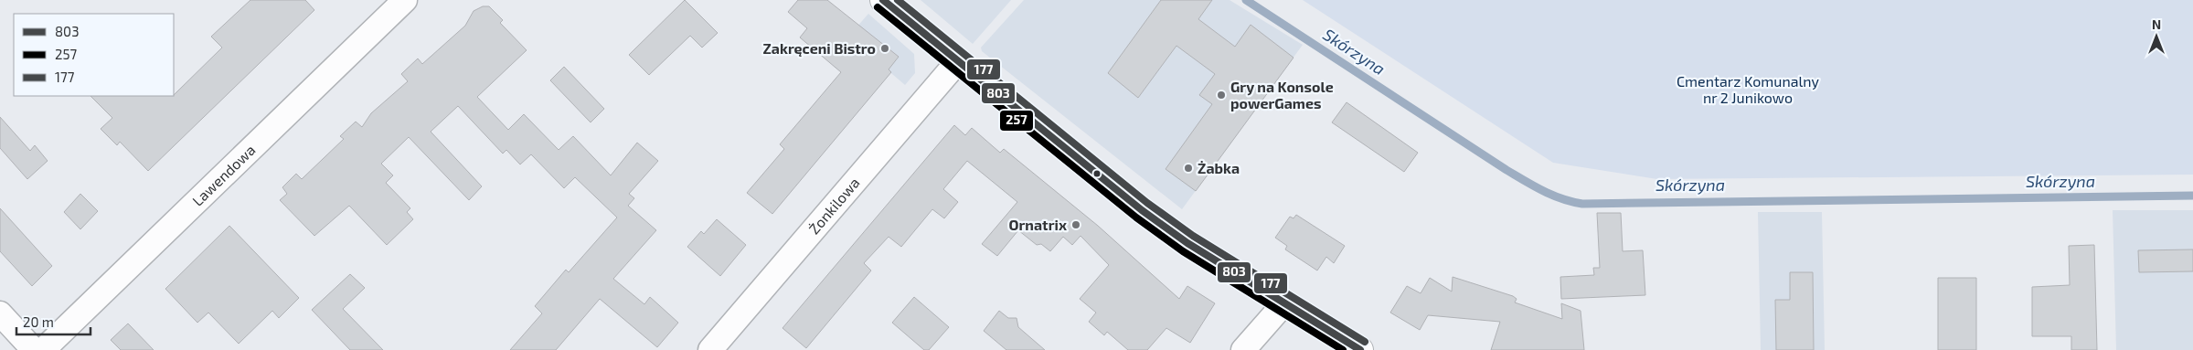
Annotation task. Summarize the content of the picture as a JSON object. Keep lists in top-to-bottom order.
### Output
{
  "streets": {
    "street": ["Lawendowa", "Żonkilowa"]
  },
  "water": ["Skórzyna"],
  "parks": ["Cmentarz Komunalny nr 2 Junikowo"],
  "places": [
    "Zakręceni Bistro",
    "Gry na Konsole powerGames",
    "Żabka",
    "Ornatrix"
  ],
  "lines": ["transit line 803", "transit line 177", "transit line 257"],
  "legend": ["803", "257", "177"],
  "scale_bar": "20 m",
  "north": "top"
}
